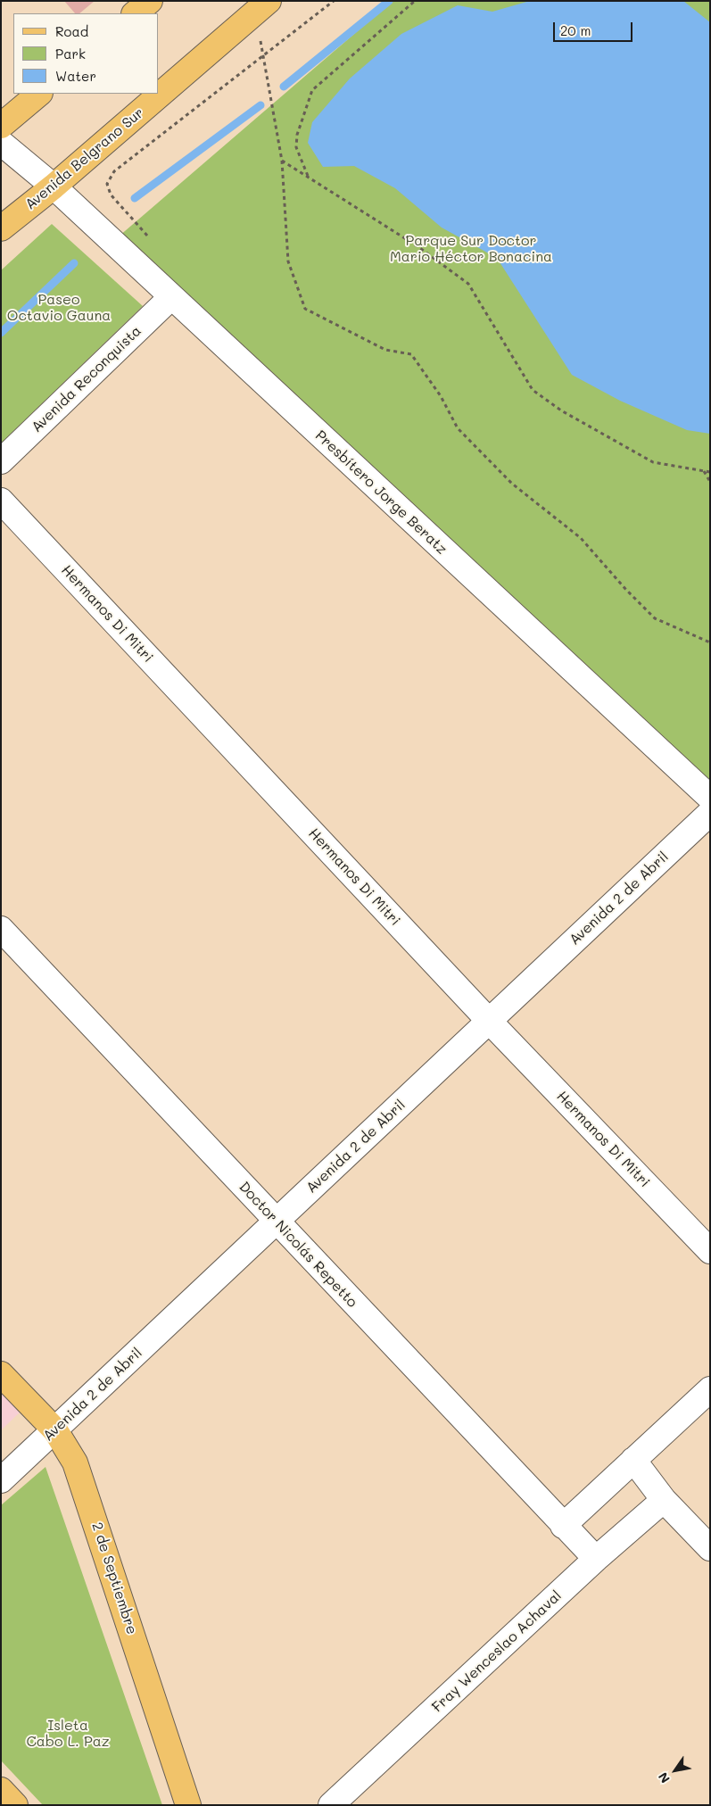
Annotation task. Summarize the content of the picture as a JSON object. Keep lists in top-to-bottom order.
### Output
{
  "streets": {
    "main road": ["Avenida Belgrano Sur", "2 de Septiembre"],
    "street": [
      "Avenida Reconquista",
      "Presbítero Jorge Beratz",
      "Hermanos Di Mitri",
      "Avenida 2 de Abril",
      "Doctor Nicolás Repetto",
      "Fray Wenceslao Achaval"
    ]
  },
  "crossings": [
    ["Avenida Belgrano Sur", "Presbítero Jorge Beratz"],
    ["Avenida Reconquista", "Presbítero Jorge Beratz"],
    ["Hermanos Di Mitri", "Avenida 2 de Abril"],
    ["Avenida 2 de Abril", "Doctor Nicolás Repetto"],
    ["Avenida 2 de Abril", "2 de Septiembre"],
    ["Doctor Nicolás Repetto", "Fray Wenceslao Achaval"]
  ],
  "parks": ["Parque Sur Doctor Mario Héctor Bonacina", "Paseo Octavio Gauna", "Isleta Cabo L. Paz"],
  "legend": ["Road", "Park", "Water"],
  "scale_bar": "20 m",
  "north": "bottom left"
}
